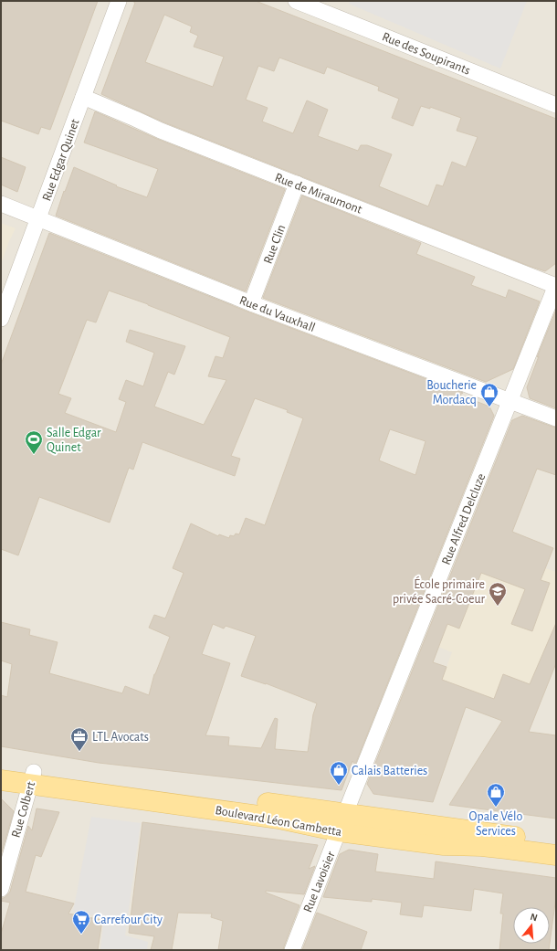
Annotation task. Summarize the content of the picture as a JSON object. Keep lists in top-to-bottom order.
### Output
{
  "streets": {
    "main road": ["Boulevard Léon Gambetta"],
    "street": [
      "Rue des Soupirants",
      "Rue Edgar Quinet",
      "Rue de Miraumont",
      "Rue Clin",
      "Rue du Vauxhall",
      "Rue Alfred Delcluze",
      "Rue Colbert",
      "Rue Lavoisier"
    ]
  },
  "crossings": [
    ["Rue Edgar Quinet", "Rue de Miraumont"],
    ["Rue Edgar Quinet", "Rue du Vauxhall"],
    ["Rue de Miraumont", "Rue Clin"],
    ["Rue de Miraumont", "Rue Alfred Delcluze"],
    ["Rue Clin", "Rue du Vauxhall"],
    ["Rue du Vauxhall", "Rue Alfred Delcluze"],
    ["Rue Alfred Delcluze", "Boulevard Léon Gambetta"],
    ["Rue Alfred Delcluze", "Rue Lavoisier"],
    ["Rue Colbert", "Boulevard Léon Gambetta"],
    ["Boulevard Léon Gambetta", "Rue Lavoisier"]
  ],
  "places": {
    "shop": ["Boucherie Mordacq", "Calais Batteries", "Opale Vélo Services"],
    "sports": ["Salle Edgar Quinet"],
    "school or university": ["École primaire privée Sacré-Coeur"],
    "office": ["LTL Avocats"],
    "supermarket": ["Carrefour City"]
  },
  "north": "top"
}
